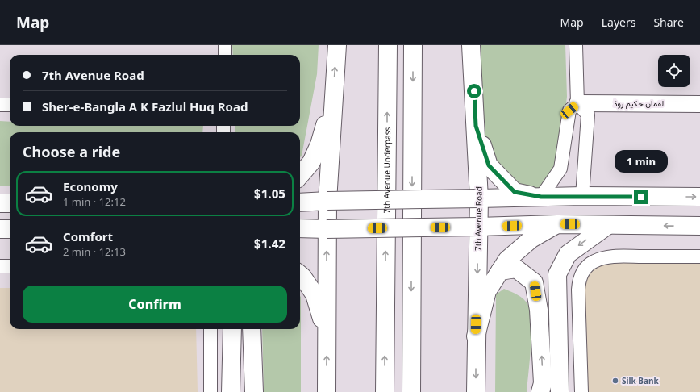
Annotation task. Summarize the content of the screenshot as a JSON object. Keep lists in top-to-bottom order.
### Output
{
  "streets": {
    "main road": ["7th Avenue Underpass", "7th Avenue Road"],
    "street": ["لقمان حکیم روڈ"]
  },
  "places": ["Silk Bank"],
  "page": {
    "header": "Map",
    "nav": ["Map", "Layers", "Share"],
    "banner": ["7th Avenue Road", "Sher-e-Bangla A K Fazlul Huq Road"],
    "heading": "Choose a ride",
    "bubble": "1 min",
    "list": [
      {
        "name": "Economy",
        "note": "1 min · 12:12",
        "value": "$1.05"
      },
      {
        "name": "Comfort",
        "note": "2 min · 12:13",
        "value": "$1.42"
      }
    ],
    "buttons": "Confirm"
  }
}
